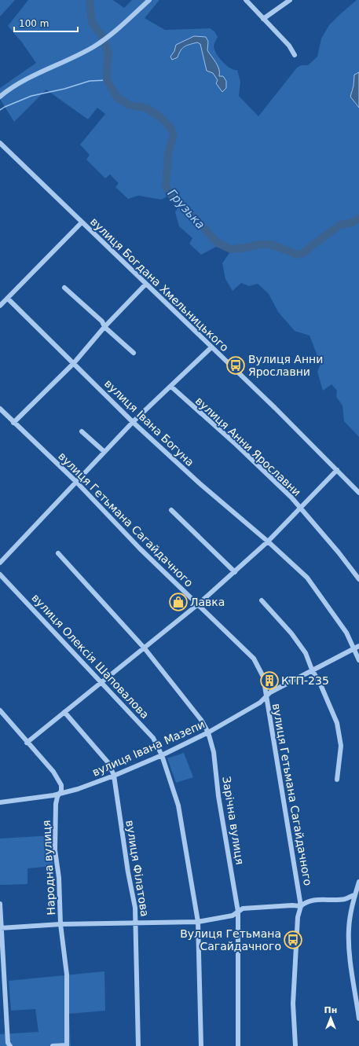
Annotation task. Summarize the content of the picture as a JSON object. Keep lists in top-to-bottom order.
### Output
{
  "streets": {
    "street": [
      "вулиця Богдана Хмельницького",
      "вулиця Івана Богуна",
      "вулиця Анни Ярославни",
      "вулиця Гетьмана Сагайдачного",
      "вулиця Олексія Шаповалова",
      "вулиця Івана Мазепи",
      "Зарічна вулиця",
      "Народна вулиця",
      "вулиця Філатова"
    ]
  },
  "crossings": [
    ["вулиця Івана Богуна", "вулиця Івана Мазепи"],
    ["вулиця Гетьмана Сагайдачного", "вулиця Івана Мазепи"],
    ["вулиця Олексія Шаповалова", "вулиця Івана Мазепи"],
    ["вулиця Івана Мазепи", "Зарічна вулиця"],
    ["вулиця Івана Мазепи", "Народна вулиця"],
    ["вулиця Івана Мазепи", "вулиця Філатова"]
  ],
  "water": ["Грузька"],
  "places": {
    "bus stop": ["Вулиця Анни Ярославни", "Вулиця Гетьмана Сагайдачного"],
    "shop": ["Лавка"],
    "building": ["КТП-235"]
  },
  "scale_bar": "100 m",
  "north": "top"
}
